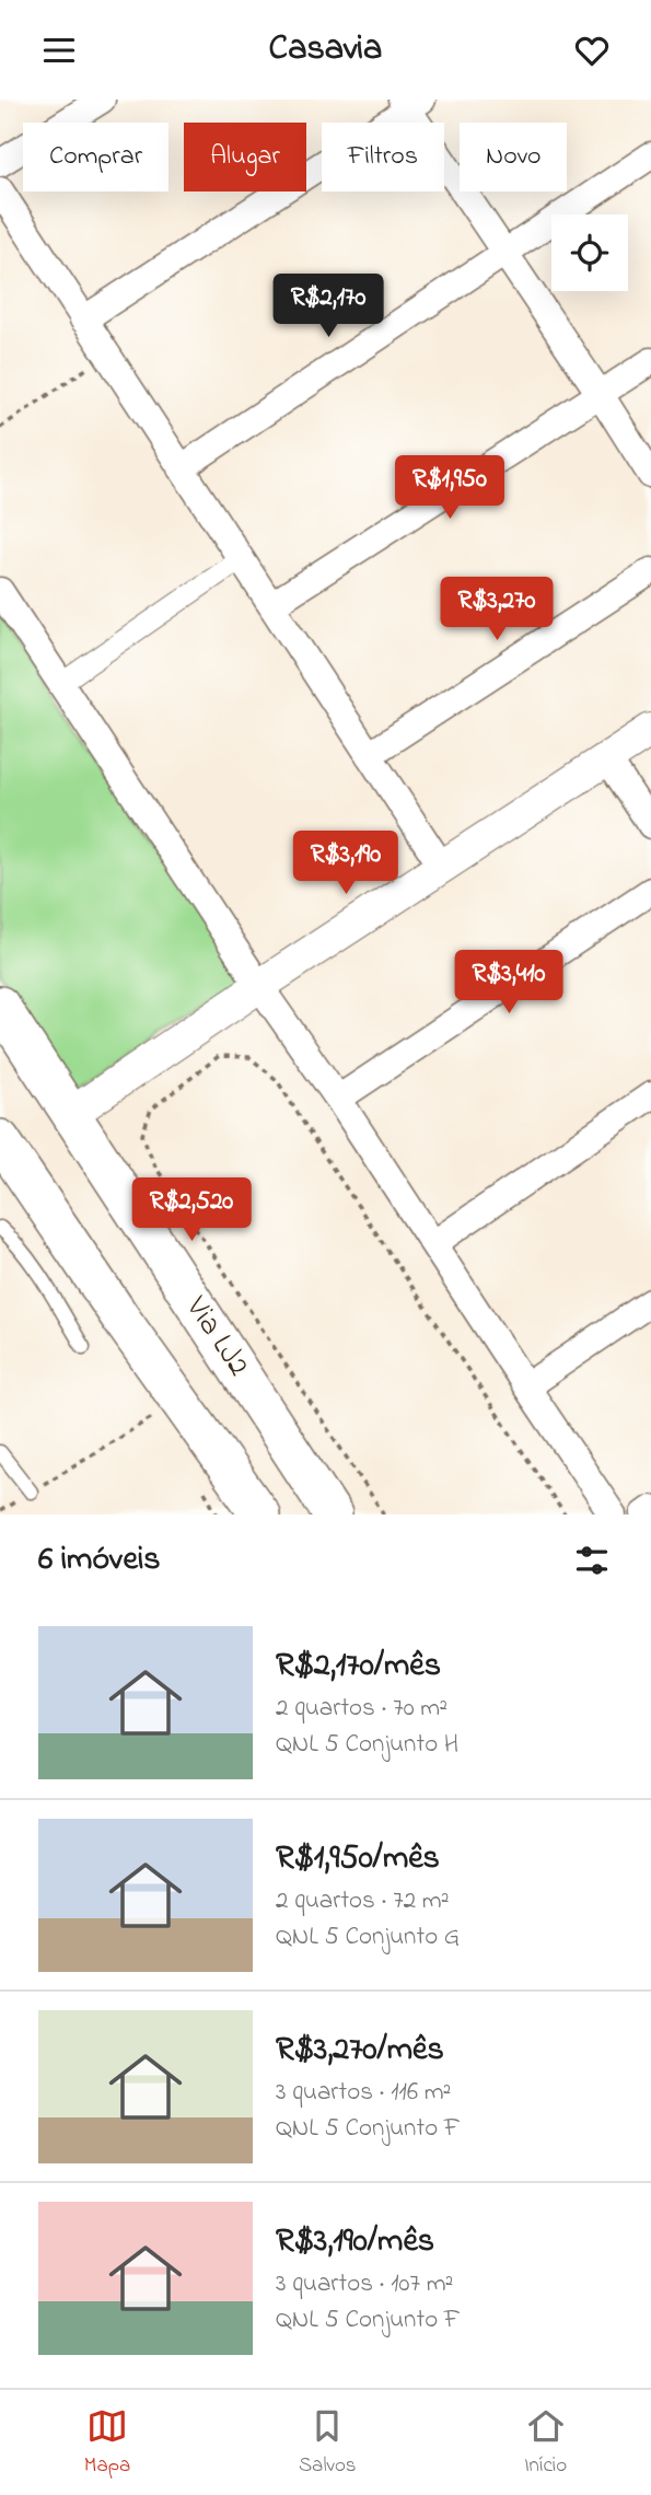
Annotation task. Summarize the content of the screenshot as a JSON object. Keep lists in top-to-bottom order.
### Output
{
  "streets": {
    "main road": ["Via LJ2"]
  },
  "page": {
    "header": "Casavia",
    "chip": [
      "Comprar",
      "Alugar",
      "Filtros",
      "Novo"
    ],
    "price": [
      "R$2,170",
      "R$1,950",
      "R$3,270",
      "R$3,190",
      "R$3,410",
      "R$2,520"
    ],
    "heading": "6 imóveis",
    "list": [
      {
        "name": "R$2,170/mês",
        "note": "2 quartos · 70 m² · QNL 5 Conjunto H"
      },
      {
        "name": "R$1,950/mês",
        "note": "2 quartos · 72 m² · QNL 5 Conjunto G"
      },
      {
        "name": "R$3,270/mês",
        "note": "3 quartos · 116 m² · QNL 5 Conjunto F"
      },
      {
        "name": "R$3,190/mês",
        "note": "3 quartos · 107 m² · QNL 5 Conjunto F"
      }
    ],
    "tabs": ["Mapa", "Salvos", "Início"]
  }
}
